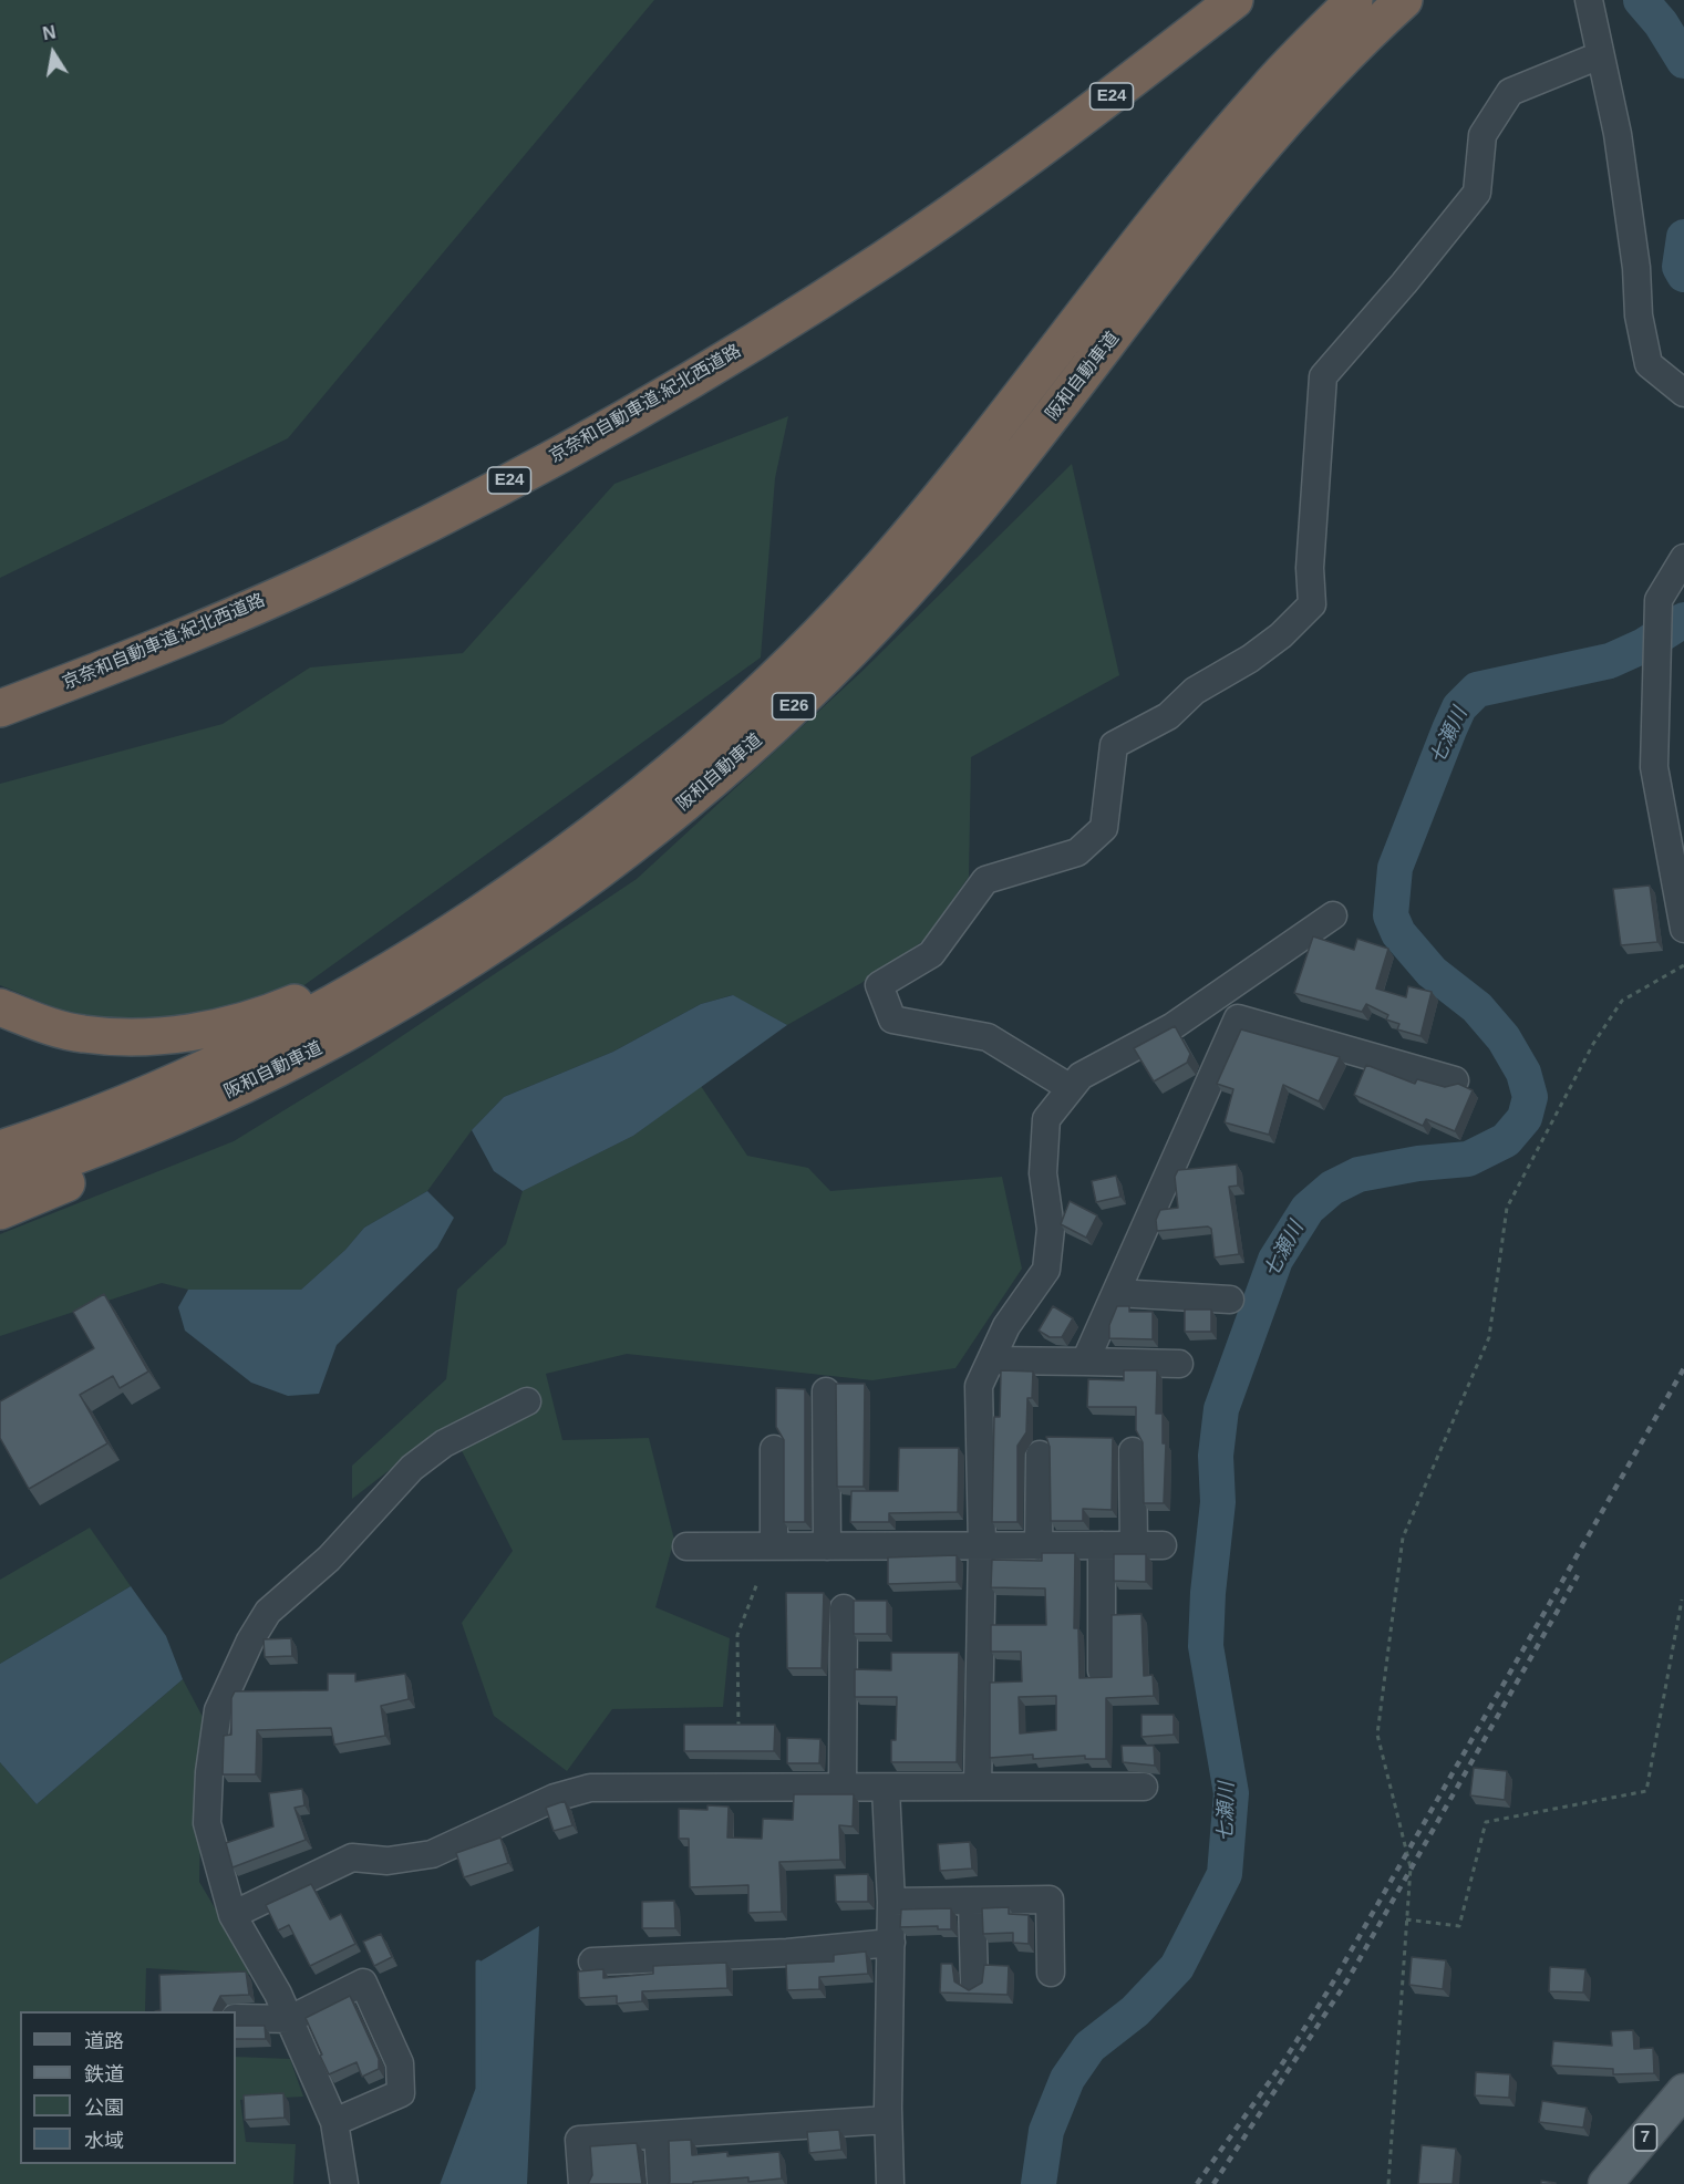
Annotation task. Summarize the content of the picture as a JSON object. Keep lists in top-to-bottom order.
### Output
{
  "streets": {
    "highway": [
      "E24",
      "阪和自動車道",
      "京奈和自動車道;紀北西道路",
      "E26"
    ],
    "main road": ["7"]
  },
  "water": ["七瀬川"],
  "legend": [
    "道路",
    "鉄道",
    "公園",
    "水域"
  ],
  "north": "top"
}
